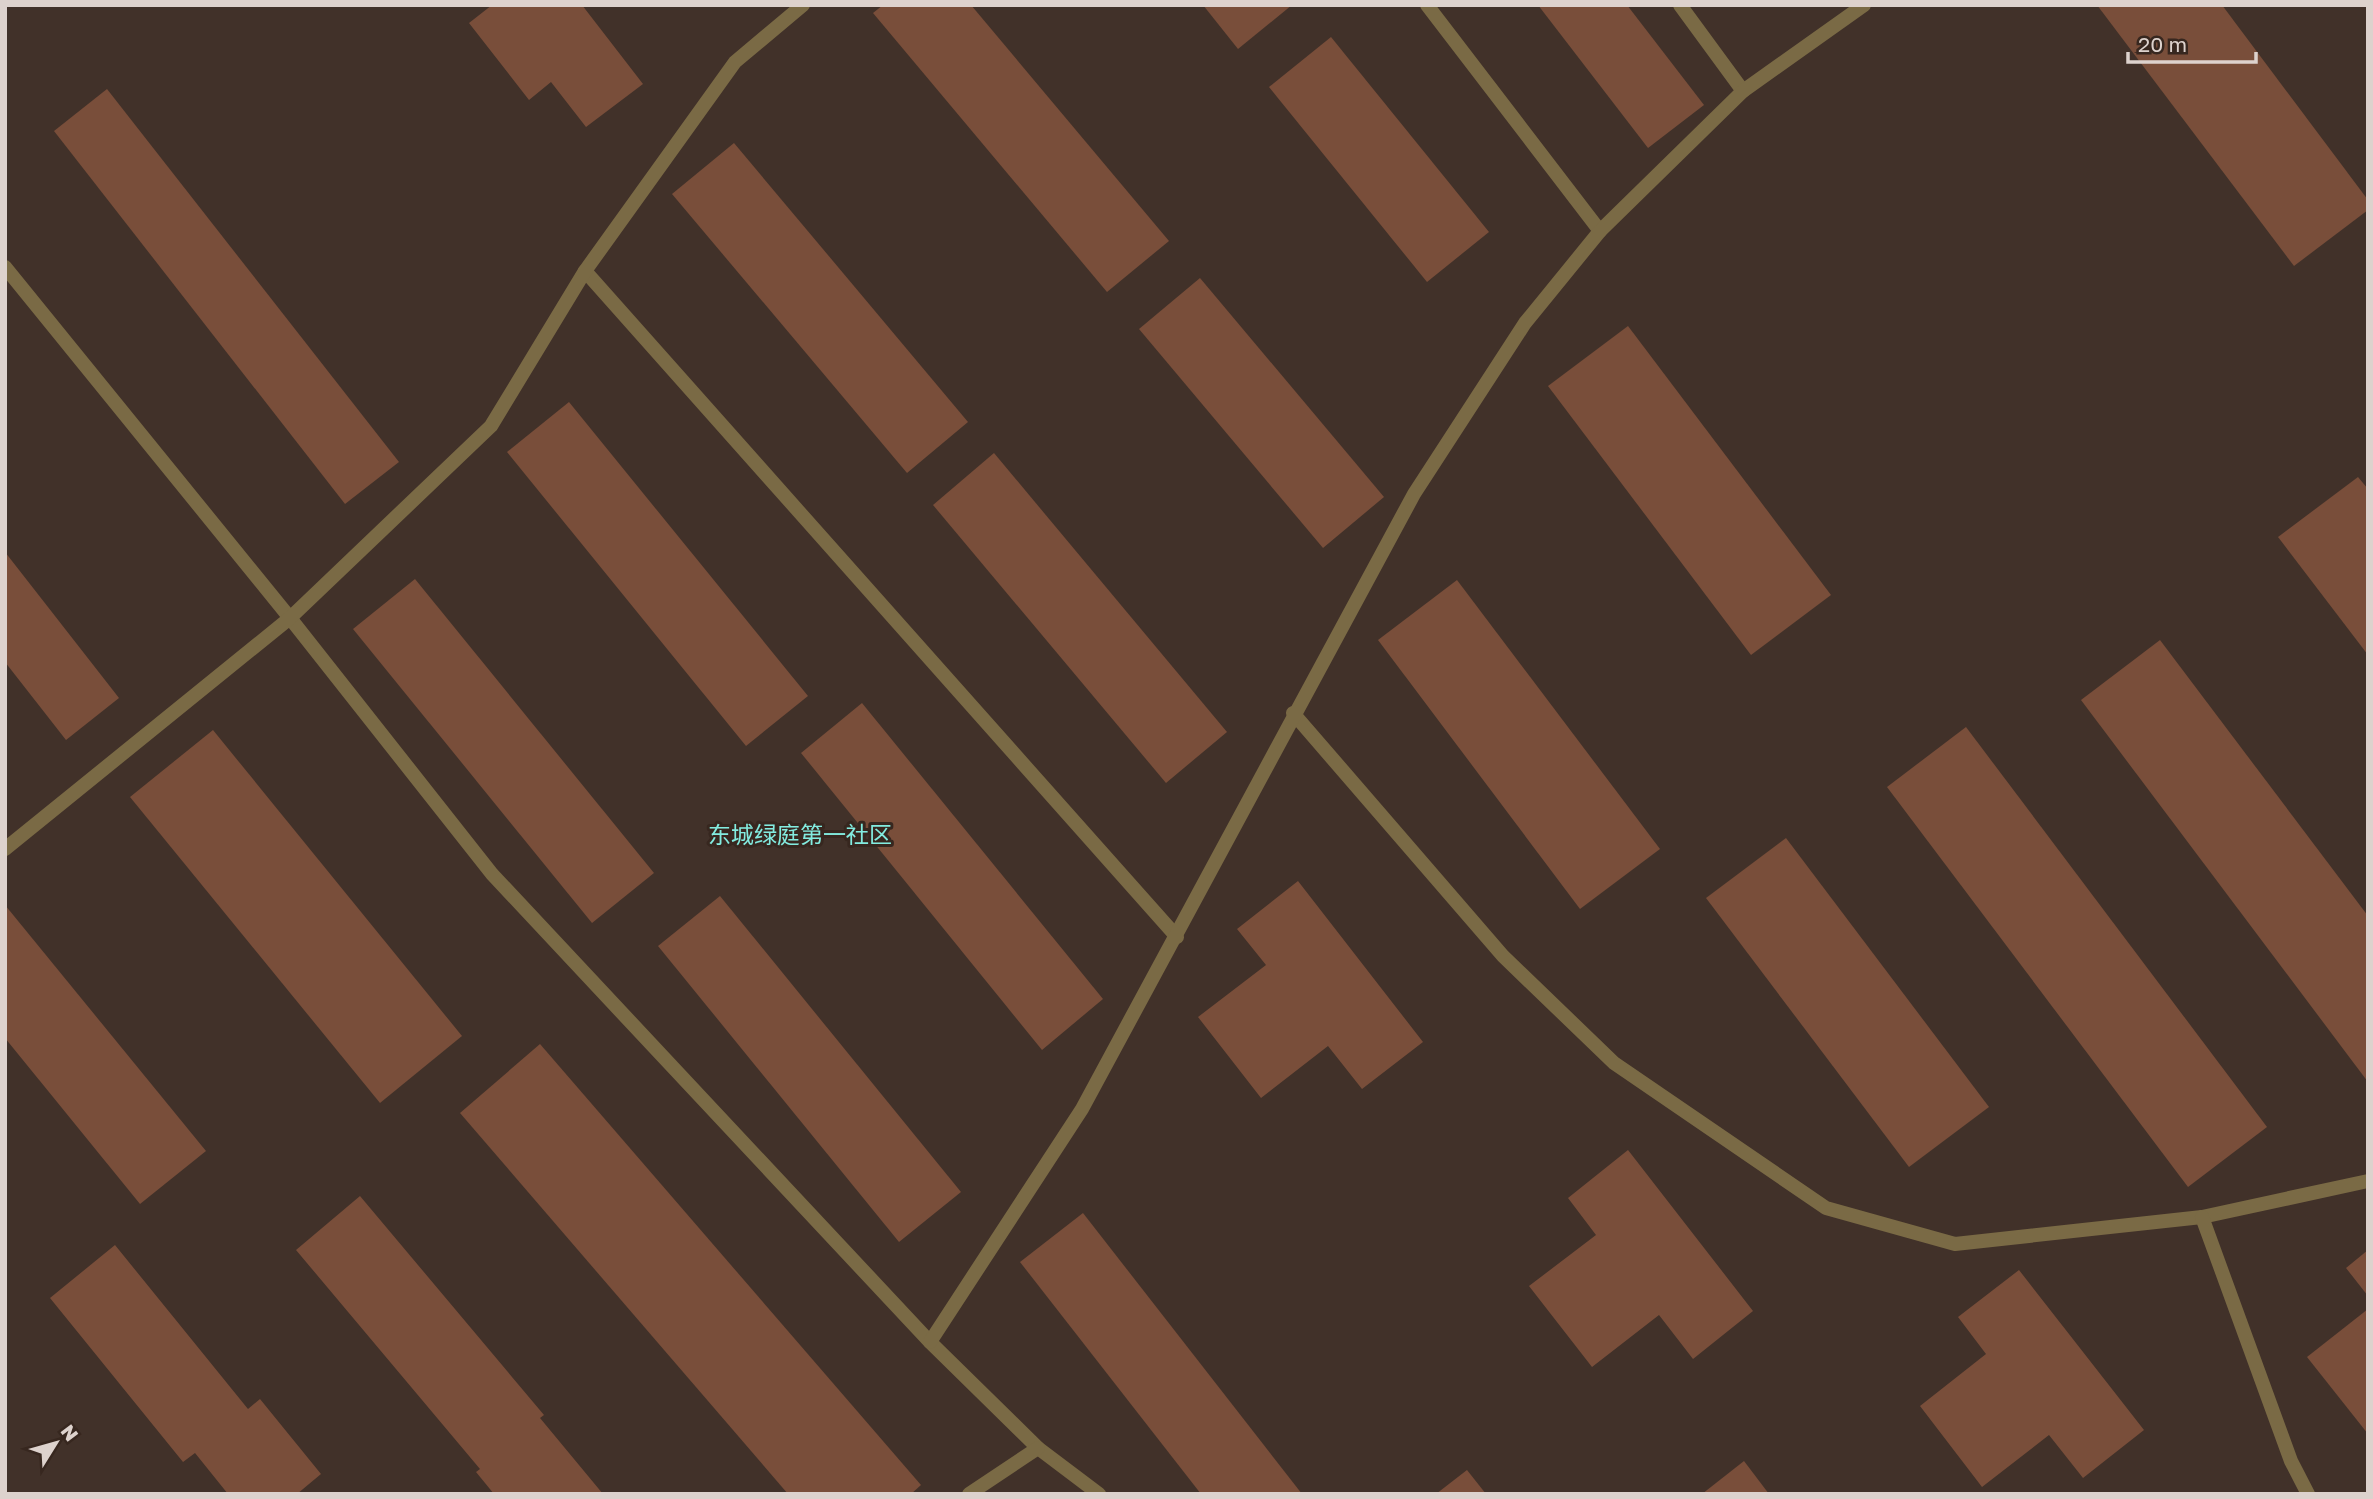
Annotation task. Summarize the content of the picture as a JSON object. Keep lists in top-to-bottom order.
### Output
{
  "districts": ["东城绿庭第一社区"],
  "scale_bar": "20 m",
  "north": "top right"
}
